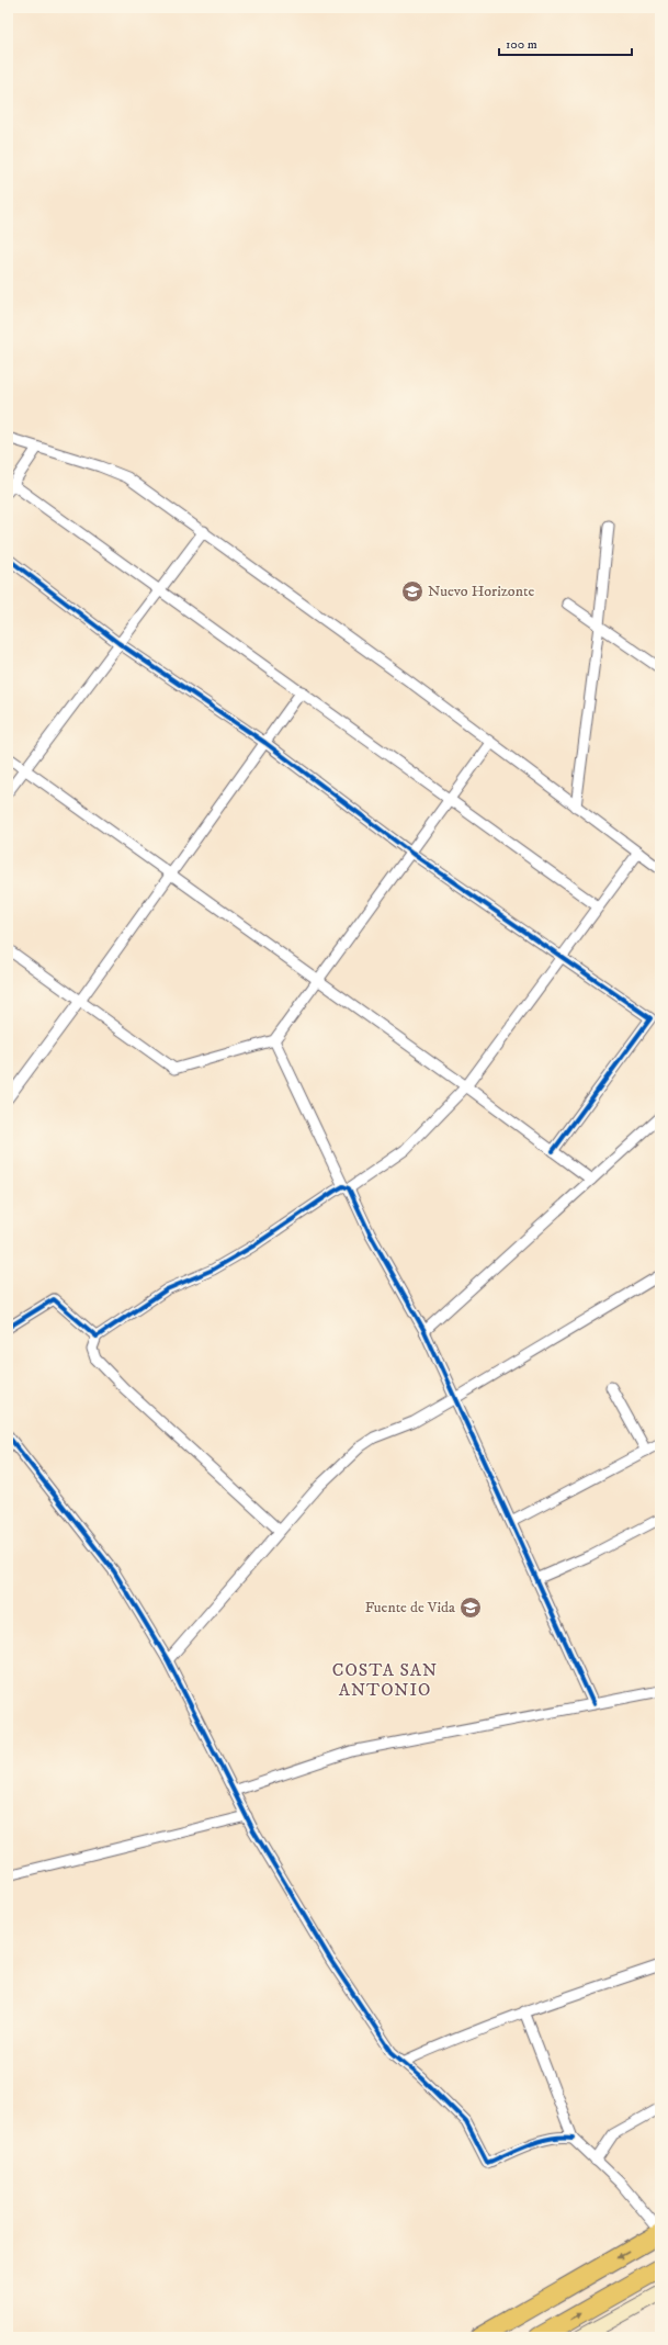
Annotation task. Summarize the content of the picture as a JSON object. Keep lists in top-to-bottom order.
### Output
{
  "districts": ["COSTA SAN ANTONIO"],
  "places": {
    "school or university": ["Nuevo Horizonte", "Fuente de Vida"]
  },
  "scale_bar": "100 m"
}
